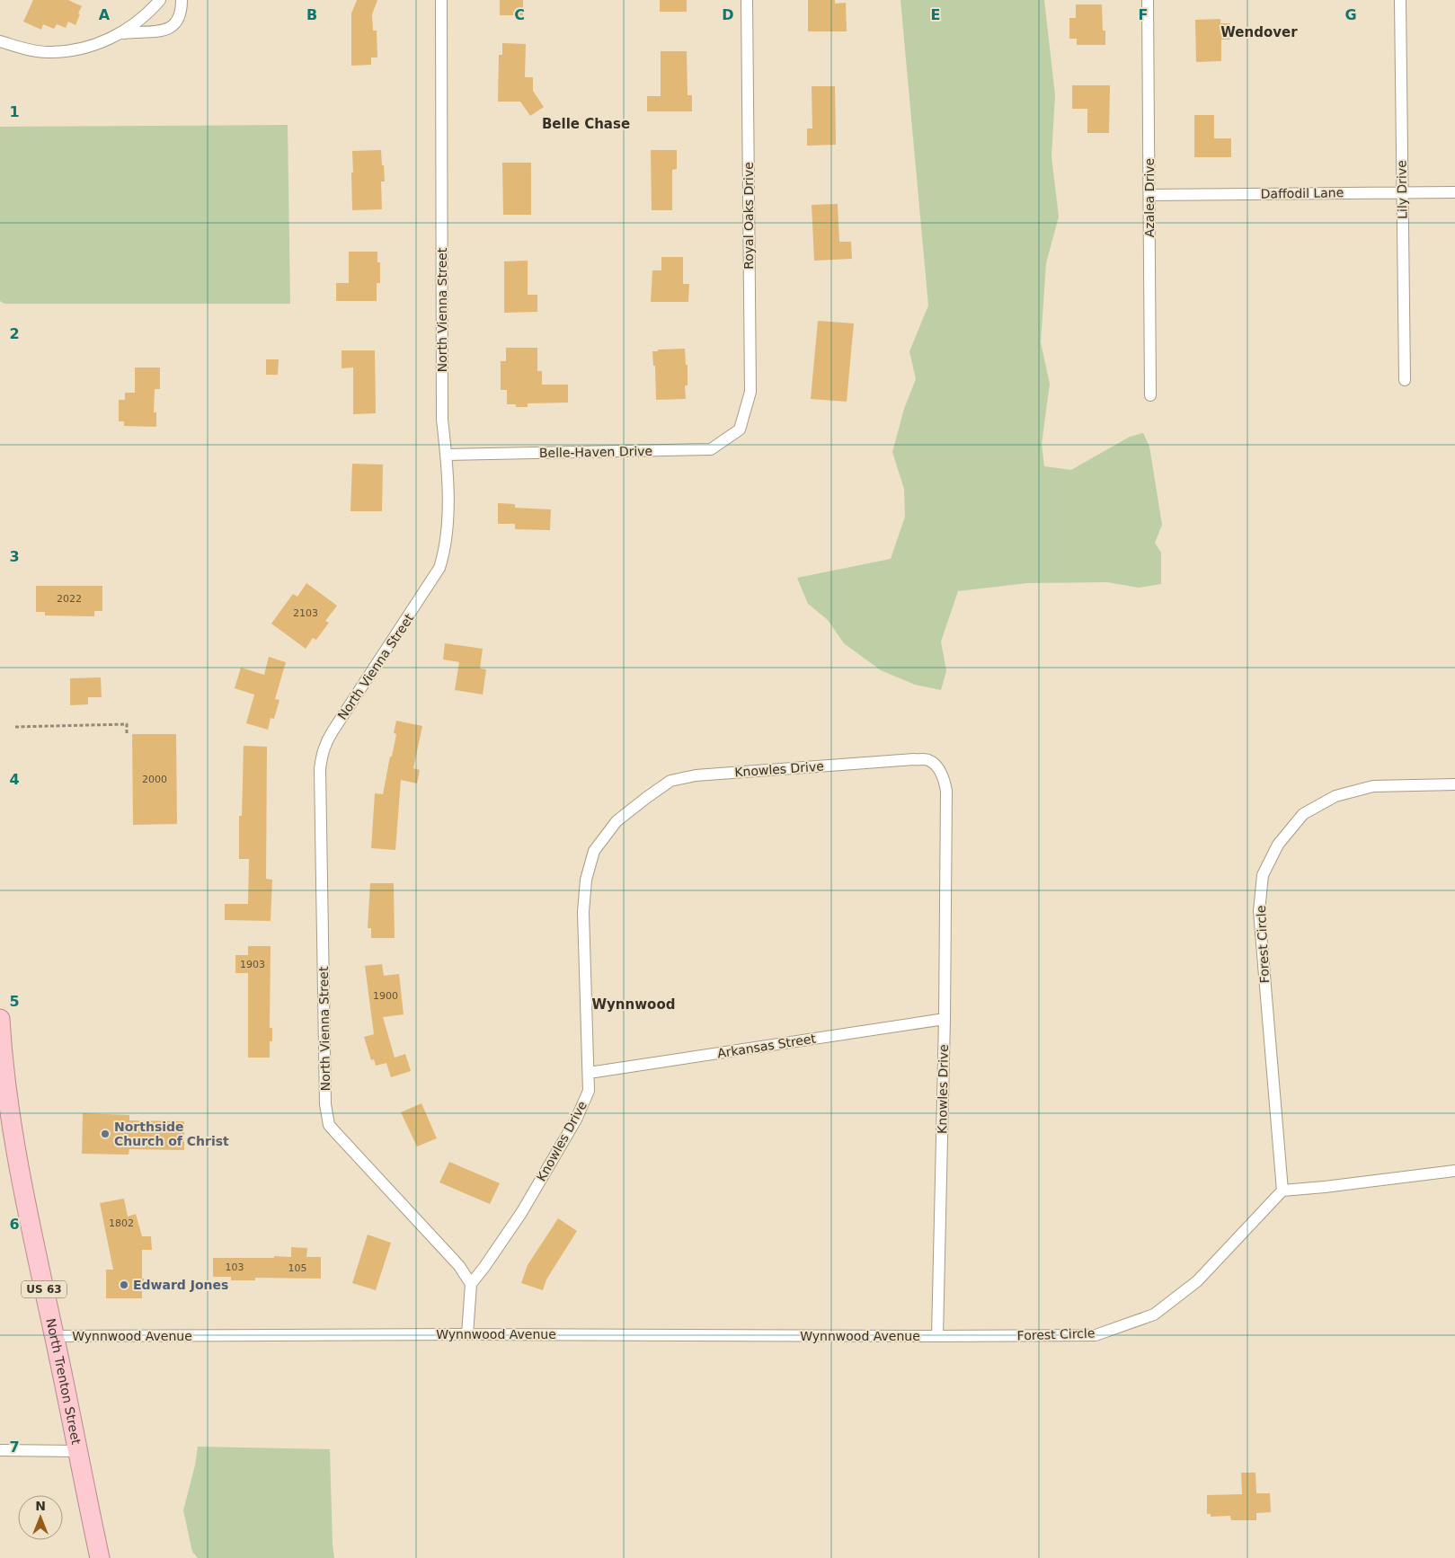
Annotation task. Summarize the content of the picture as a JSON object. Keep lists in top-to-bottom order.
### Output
{
  "streets": {
    "highway": ["US 63", "North Trenton Street"],
    "street": [
      "Lily Drive",
      "Daffodil Lane",
      "Azalea Drive",
      "Royal Oaks Drive",
      "North Vienna Street",
      "Belle-Haven Drive",
      "Knowles Drive",
      "Forest Circle",
      "Arkansas Street",
      "Wynnwood Avenue"
    ]
  },
  "crossings": [
    ["Lily Drive", "Daffodil Lane"],
    ["Daffodil Lane", "Azalea Drive"],
    ["Royal Oaks Drive", "Belle-Haven Drive"],
    ["North Vienna Street", "Belle-Haven Drive"],
    ["North Vienna Street", "Knowles Drive"],
    ["Knowles Drive", "Forest Circle"],
    ["Knowles Drive", "Arkansas Street"],
    ["Knowles Drive", "Wynnwood Avenue"],
    ["Forest Circle", "Wynnwood Avenue"],
    ["Wynnwood Avenue", "North Trenton Street"]
  ],
  "districts": ["Wendover", "Belle Chase", "Wynnwood"],
  "places": ["Northside Church of Christ", "Edward Jones"],
  "house_numbers": [
    "2022",
    "2103",
    "2000",
    "1903",
    "1900",
    "1802",
    "103",
    "105"
  ],
  "north": "top",
  "grid": {
    "columns": [
      "A",
      "B",
      "C",
      "D",
      "E",
      "F",
      "G"
    ],
    "rows": [
      "1",
      "2",
      "3",
      "4",
      "5",
      "6",
      "7"
    ]
  }
}
